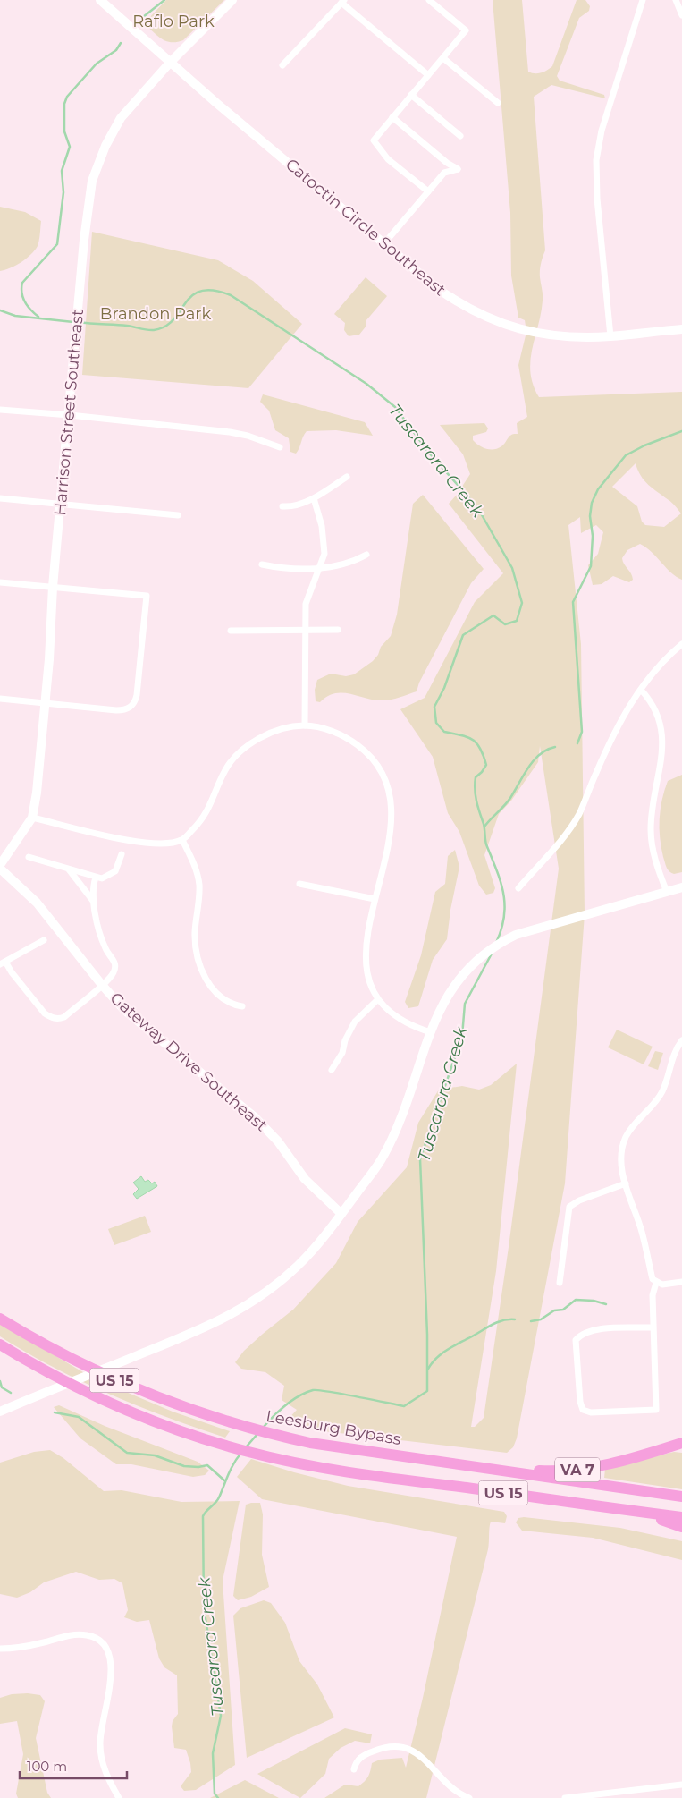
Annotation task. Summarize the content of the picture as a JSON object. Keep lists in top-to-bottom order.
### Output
{
  "streets": {
    "highway": ["US 15", "Leesburg Bypass", "VA 7"],
    "main road": ["Catoctin Circle Southeast", "Harrison Street Southeast", "Gateway Drive Southeast"]
  },
  "crossings": [
    ["Catoctin Circle Southeast", "Harrison Street Southeast"],
    ["Leesburg Bypass", "VA 7"]
  ],
  "water": ["Tuscarora Creek"],
  "parks": ["Raflo Park", "Brandon Park"],
  "scale_bar": "100 m"
}
